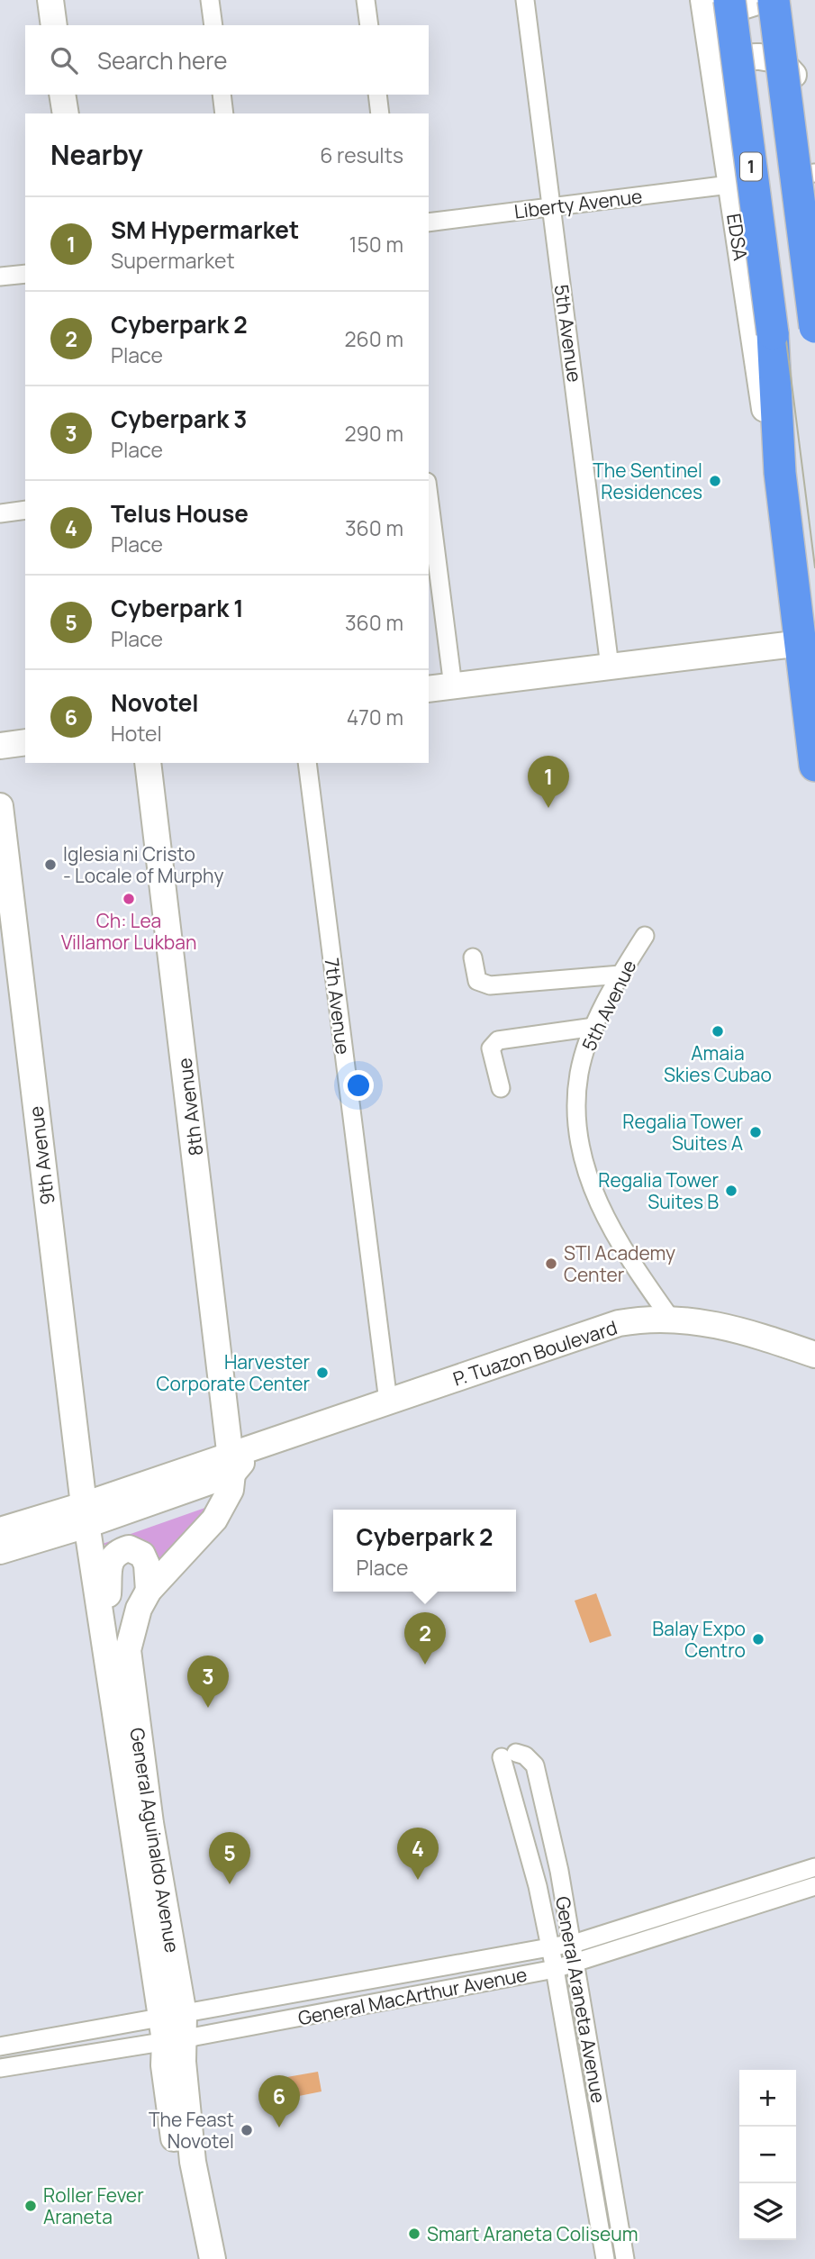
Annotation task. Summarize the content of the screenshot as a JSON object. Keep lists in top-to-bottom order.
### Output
{
  "streets": {
    "highway": ["1", "EDSA"],
    "street": [
      "Liberty Avenue",
      "5th Avenue",
      "7th Avenue",
      "8th Avenue",
      "9th Avenue",
      "P. Tuazon Boulevard",
      "General Aguinaldo Avenue",
      "General MacArthur Avenue",
      "General Araneta Avenue"
    ]
  },
  "crossings": [
    ["Liberty Avenue", "EDSA"],
    ["Liberty Avenue", "5th Avenue"],
    ["5th Avenue", "P. Tuazon Boulevard"],
    ["7th Avenue", "P. Tuazon Boulevard"],
    ["8th Avenue", "P. Tuazon Boulevard"],
    ["8th Avenue", "General Aguinaldo Avenue"],
    ["9th Avenue", "P. Tuazon Boulevard"],
    ["9th Avenue", "General Aguinaldo Avenue"],
    ["P. Tuazon Boulevard", "General Aguinaldo Avenue"],
    ["General Aguinaldo Avenue", "General MacArthur Avenue"],
    ["General MacArthur Avenue", "General Araneta Avenue"]
  ],
  "places": [
    "The Sentinel Residences",
    "Iglesia ni Cristo - Locale of Murphy",
    "Ch: Lea Villamor Lukban",
    "Amaia Skies Cubao",
    "Regalia Tower Suites A",
    "Regalia Tower Suites B",
    "STI Academy Center",
    "Harvester Corporate Center",
    "Balay Expo Centro",
    "The Feast Novotel",
    "Roller Fever Araneta",
    "Smart Araneta Coliseum"
  ],
  "page": {
    "search": "Search here",
    "heading": ["Nearby", "6 results"],
    "list": [
      {
        "mark": "1",
        "name": "SM Hypermarket",
        "note": "Supermarket",
        "value": "150 m"
      },
      {
        "mark": "2",
        "name": "Cyberpark 2",
        "note": "Place",
        "value": "260 m"
      },
      {
        "mark": "3",
        "name": "Cyberpark 3",
        "note": "Place",
        "value": "290 m"
      },
      {
        "mark": "4",
        "name": "Telus House",
        "note": "Place",
        "value": "360 m"
      },
      {
        "mark": "5",
        "name": "Cyberpark 1",
        "note": "Place",
        "value": "360 m"
      },
      {
        "mark": "6",
        "name": "Novotel",
        "note": "Hotel",
        "value": "470 m"
      }
    ],
    "pins": [
      "1",
      "2",
      "3",
      "4",
      "5",
      "6"
    ],
    "popup": ["Cyberpark 2", "Place"],
    "map_buttons": ["+", "−"]
  }
}
